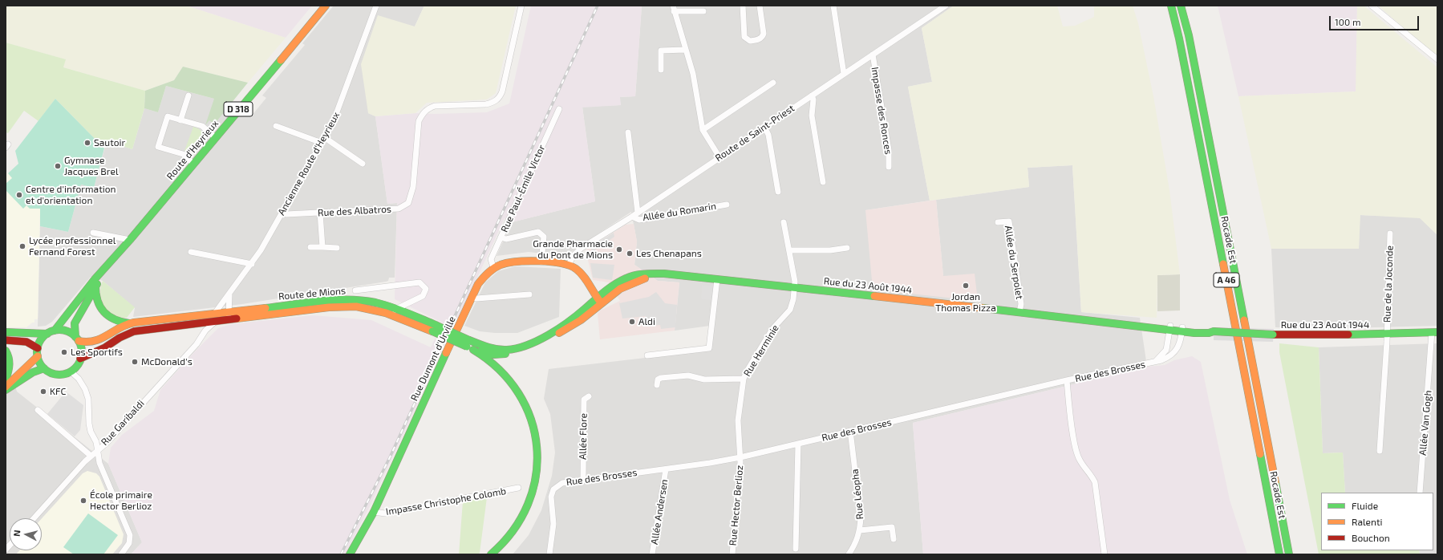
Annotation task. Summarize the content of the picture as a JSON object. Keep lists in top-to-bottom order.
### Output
{
  "streets": {
    "main road": [
      "D 318",
      "Route d'Heyrieux",
      "Rocade Est",
      "A 46",
      "Rue du 23 Août 1944",
      "Route de Mions",
      "Rue Dumont d'Urville"
    ],
    "street": [
      "Impasse des Ronces",
      "Route de Saint-Priest",
      "Ancienne Route d'Heyrieux",
      "Rue Paul-Émile Victor",
      "Rue des Albatros",
      "Allée du Romarin",
      "Allée du Serpolet",
      "Rue de la Joconde",
      "Rue Herminie",
      "Rue des Brosses",
      "Rue Garibaldi",
      "Allée Van Gogh",
      "Allée Flore",
      "Rue Léopha",
      "Impasse Christophe Colomb",
      "Rue Hector Berlioz",
      "Allée Andersen"
    ]
  },
  "crossings": [
    ["Impasse des Ronces", "Route de Saint-Priest"],
    ["Route de Saint-Priest", "Allée du Romarin"],
    ["Route de Saint-Priest", "Rue Dumont d'Urville"],
    ["Route d'Heyrieux", "Route de Mions"],
    ["Ancienne Route d'Heyrieux", "Rue des Albatros"],
    ["Ancienne Route d'Heyrieux", "Route de Mions"],
    ["Rue Paul-Émile Victor", "Rue Dumont d'Urville"],
    ["Allée du Serpolet", "Rue du 23 Août 1944"],
    ["Rue de la Joconde", "Rue du 23 Août 1944"],
    ["Rue du 23 Août 1944", "Rue Herminie"],
    ["Rue du 23 Août 1944", "Rue des Brosses"],
    ["Rue du 23 Août 1944", "Allée Van Gogh"],
    ["Route de Mions", "Rue Garibaldi"],
    ["Rue Herminie", "Rue des Brosses"],
    ["Rue Herminie", "Rue Hector Berlioz"],
    ["Rue Dumont d'Urville", "Impasse Christophe Colomb"],
    ["Rue des Brosses", "Allée Flore"],
    ["Rue des Brosses", "Rue Léopha"],
    ["Rue des Brosses", "Rue Hector Berlioz"],
    ["Rue des Brosses", "Allée Andersen"]
  ],
  "places": [
    "Sautoir",
    "Gymnase Jacques Brel",
    "Centre d'information et d'orientation",
    "Lycée professionnel Fernand Forest",
    "Grande Pharmacie du Pont de Mions",
    "Les Chenapans",
    "Jordan Thomas Pizza",
    "Aldi",
    "Les Sportifs",
    "McDonald's",
    "KFC",
    "École primaire Hector Berlioz"
  ],
  "legend": ["Fluide", "Ralenti", "Bouchon"],
  "scale_bar": "100 m",
  "north": "left"
}
